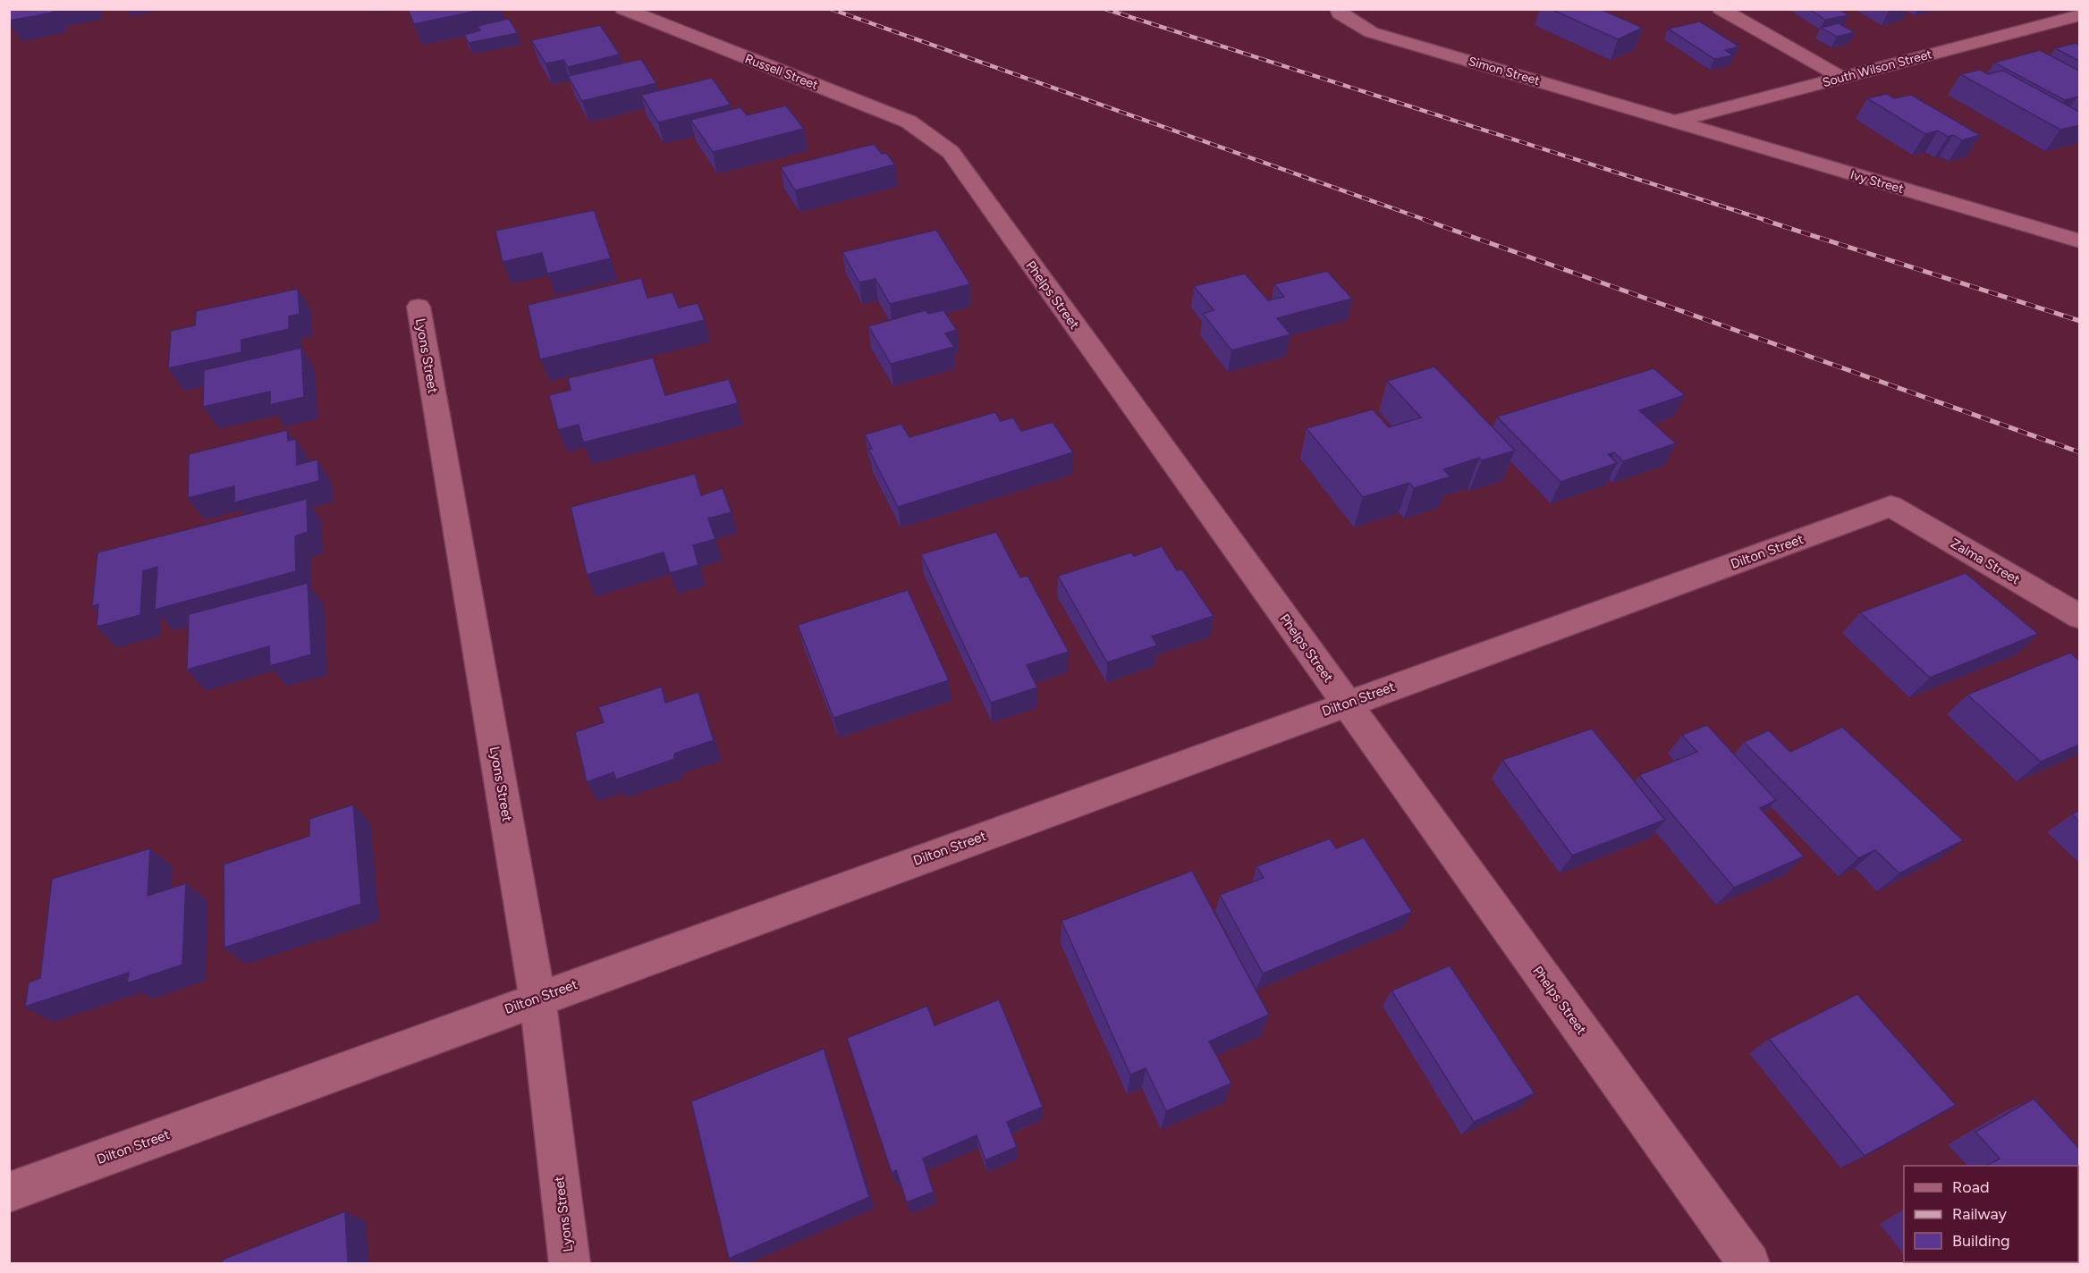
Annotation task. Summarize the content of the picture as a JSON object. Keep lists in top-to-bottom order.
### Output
{
  "streets": {
    "street": [
      "South Wilson Street",
      "Simon Street",
      "Russell Street",
      "Ivy Street",
      "Phelps Street",
      "Lyons Street",
      "Dilton Street",
      "Zalma Street"
    ]
  },
  "crossings": [
    ["South Wilson Street", "Simon Street"],
    ["South Wilson Street", "Ivy Street"],
    ["Simon Street", "Ivy Street"],
    ["Russell Street", "Phelps Street"],
    ["Phelps Street", "Dilton Street"],
    ["Lyons Street", "Dilton Street"],
    ["Dilton Street", "Zalma Street"]
  ],
  "legend": ["Road", "Railway", "Building"]
}
